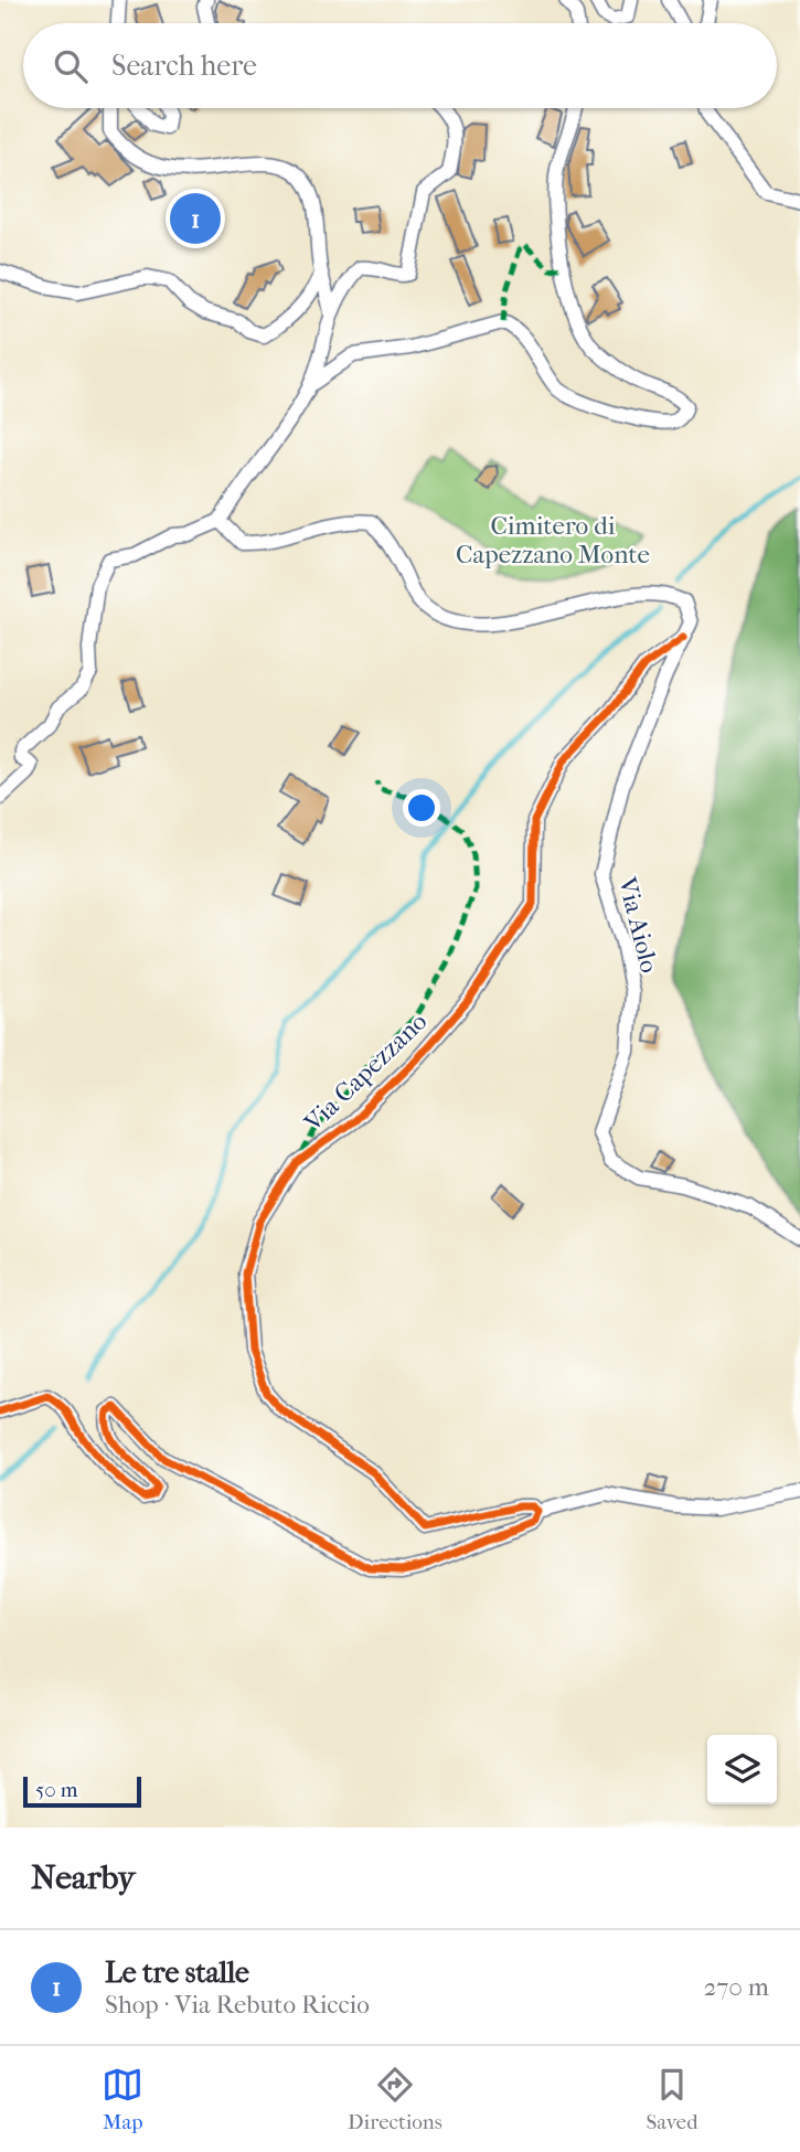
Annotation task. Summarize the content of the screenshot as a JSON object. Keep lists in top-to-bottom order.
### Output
{
  "streets": {
    "street": ["Via Aiolo", "Via Capezzano"]
  },
  "crossings": [
    ["Via Aiolo", "Via Capezzano"]
  ],
  "parks": ["Cimitero di Capezzano Monte"],
  "scale_bar": "50 m",
  "page": {
    "search": "Search here",
    "pins": "1",
    "scale": "50 m",
    "heading": "Nearby",
    "list": [
      {
        "mark": "1",
        "name": "Le tre stalle",
        "note": "Shop · Via Rebuto Riccio",
        "value": "270 m"
      }
    ],
    "nav": ["Map", "Directions", "Saved"]
  }
}
